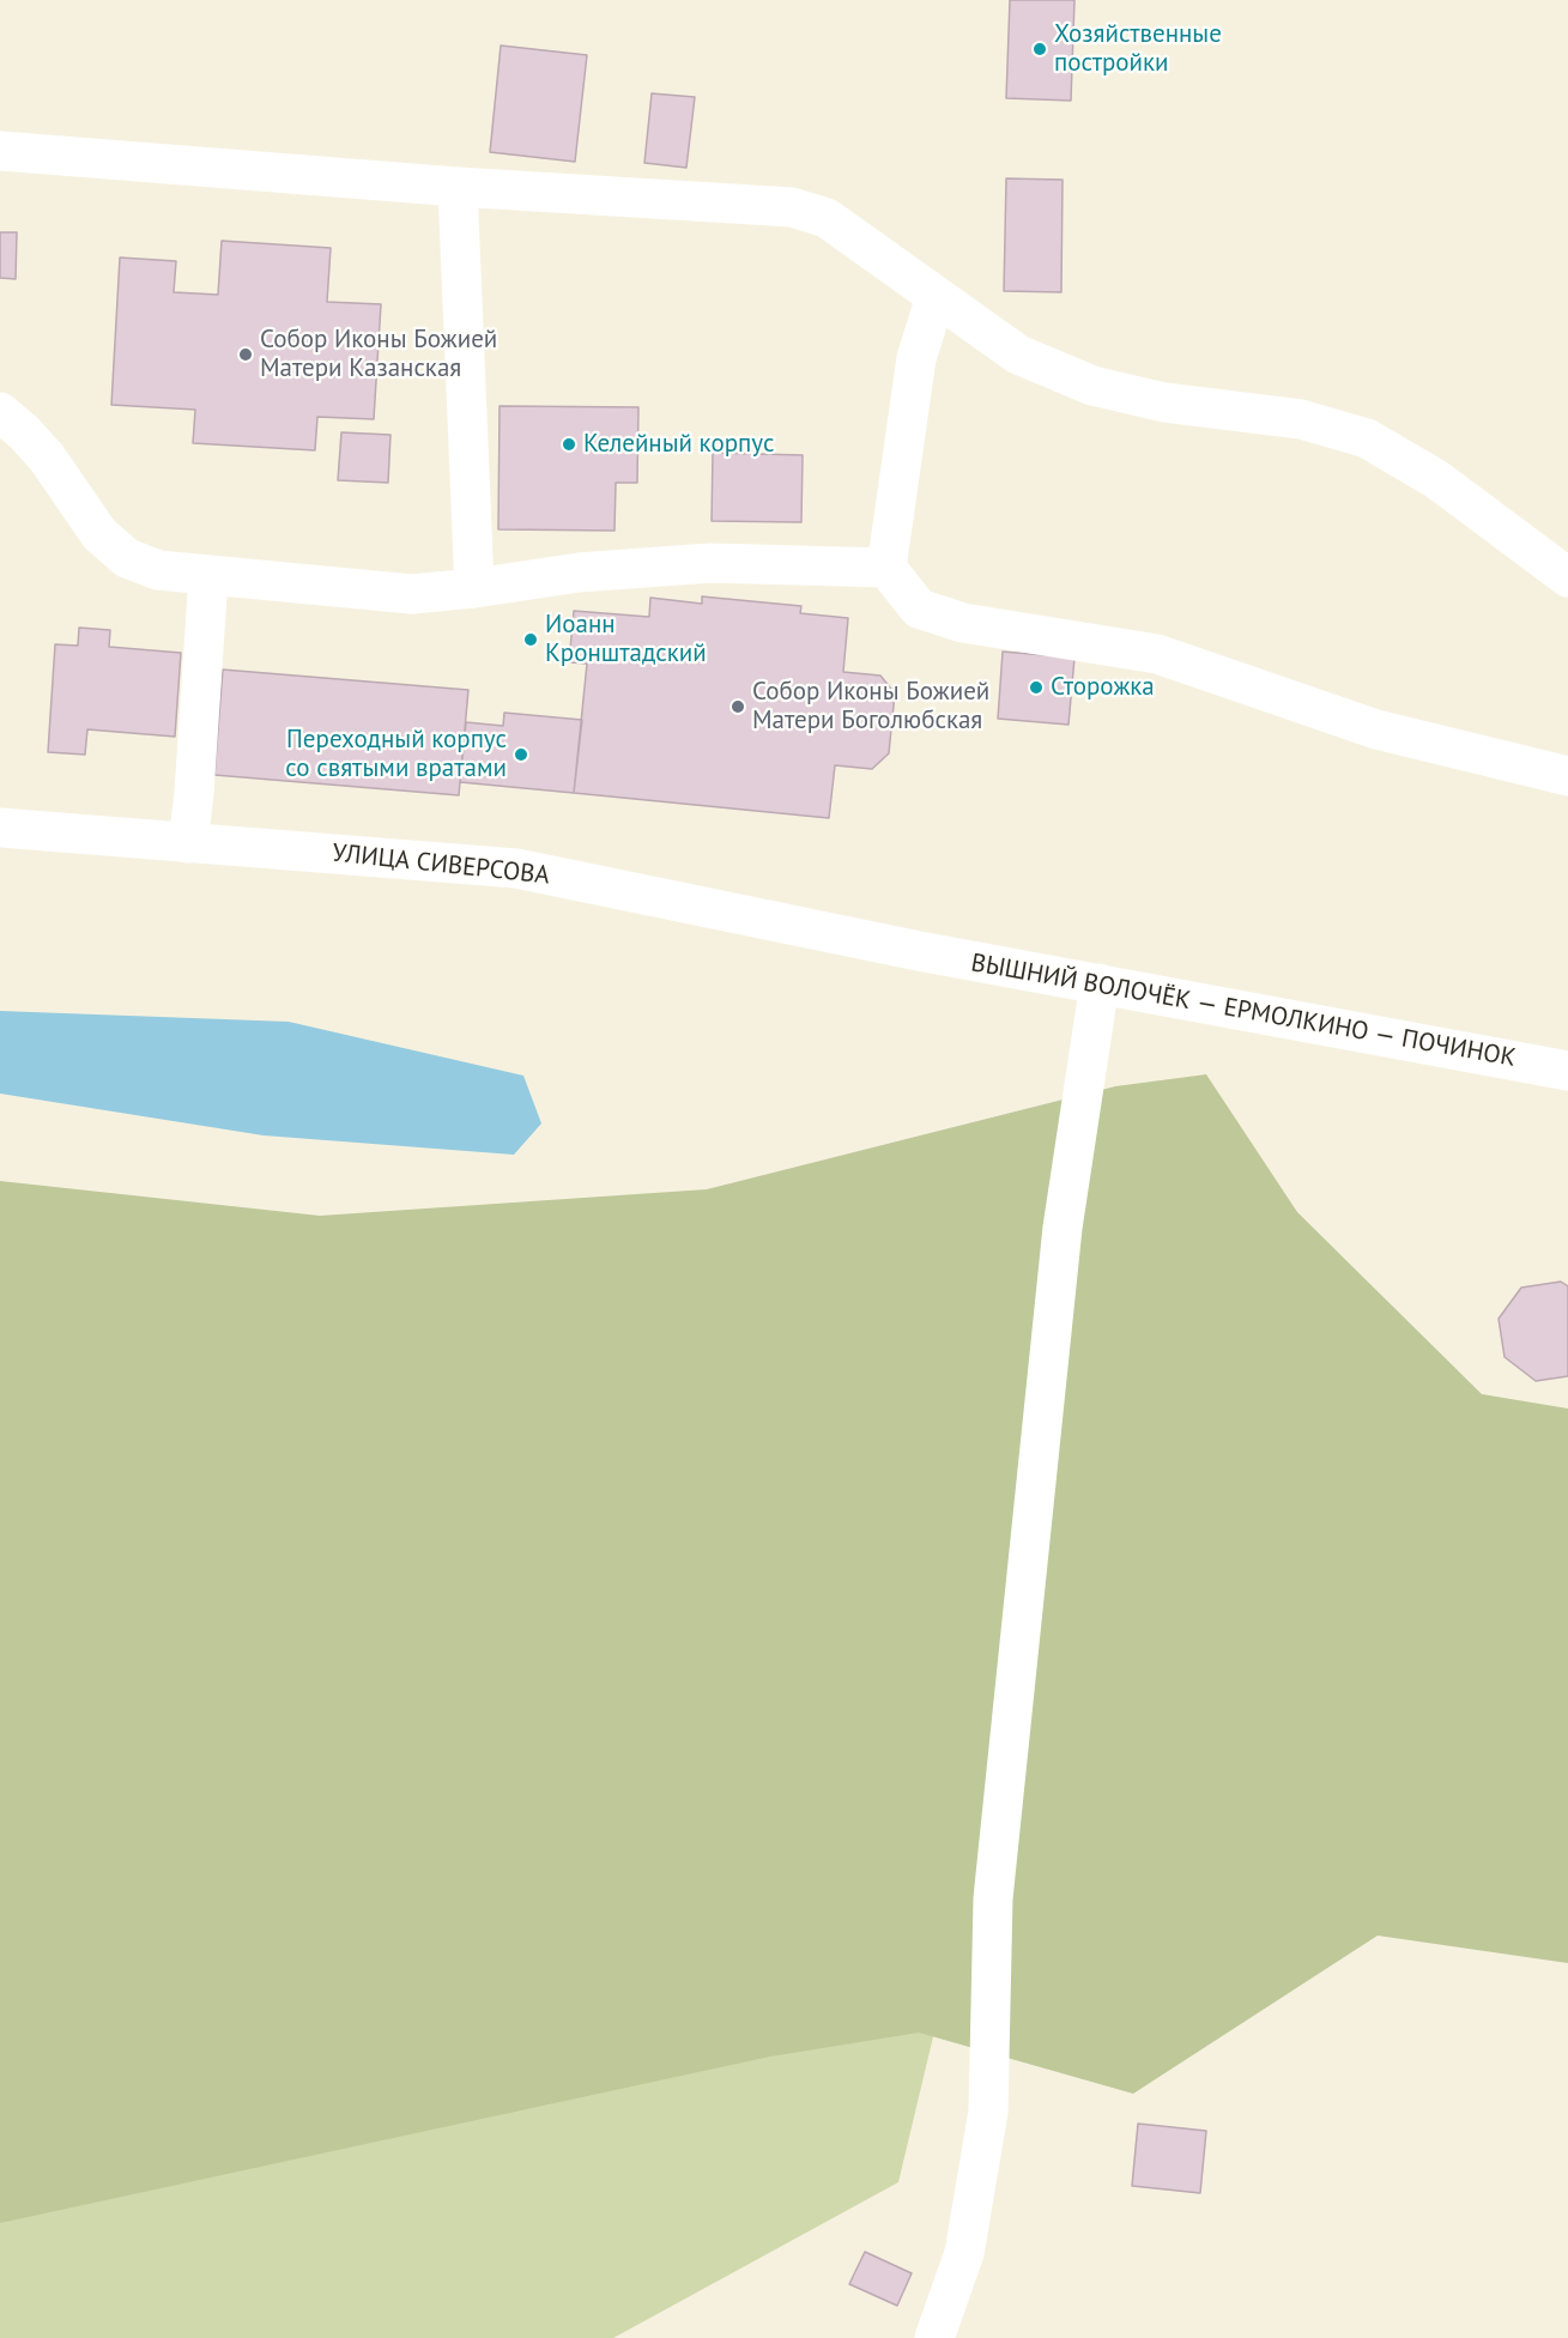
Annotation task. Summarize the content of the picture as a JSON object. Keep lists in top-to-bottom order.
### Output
{
  "streets": {
    "street": ["УЛИЦА СИВЕРСОВА", "ВЫШНИЙ ВОЛОЧЁК — ЕРМОЛКИНО — ПОЧИНОК"]
  },
  "crossings": [
    ["УЛИЦА СИВЕРСОВА", "ВЫШНИЙ ВОЛОЧЁК — ЕРМОЛКИНО — ПОЧИНОК"]
  ],
  "places": [
    "Хозяйственные постройки",
    "Собор Иконы Божией Матери Казанская",
    "Келейный корпус",
    "Иоанн Кронштадский",
    "Сторожка",
    "Собор Иконы Божией Матери Боголюбская",
    "Переходный корпус со святыми вратами"
  ]
}
